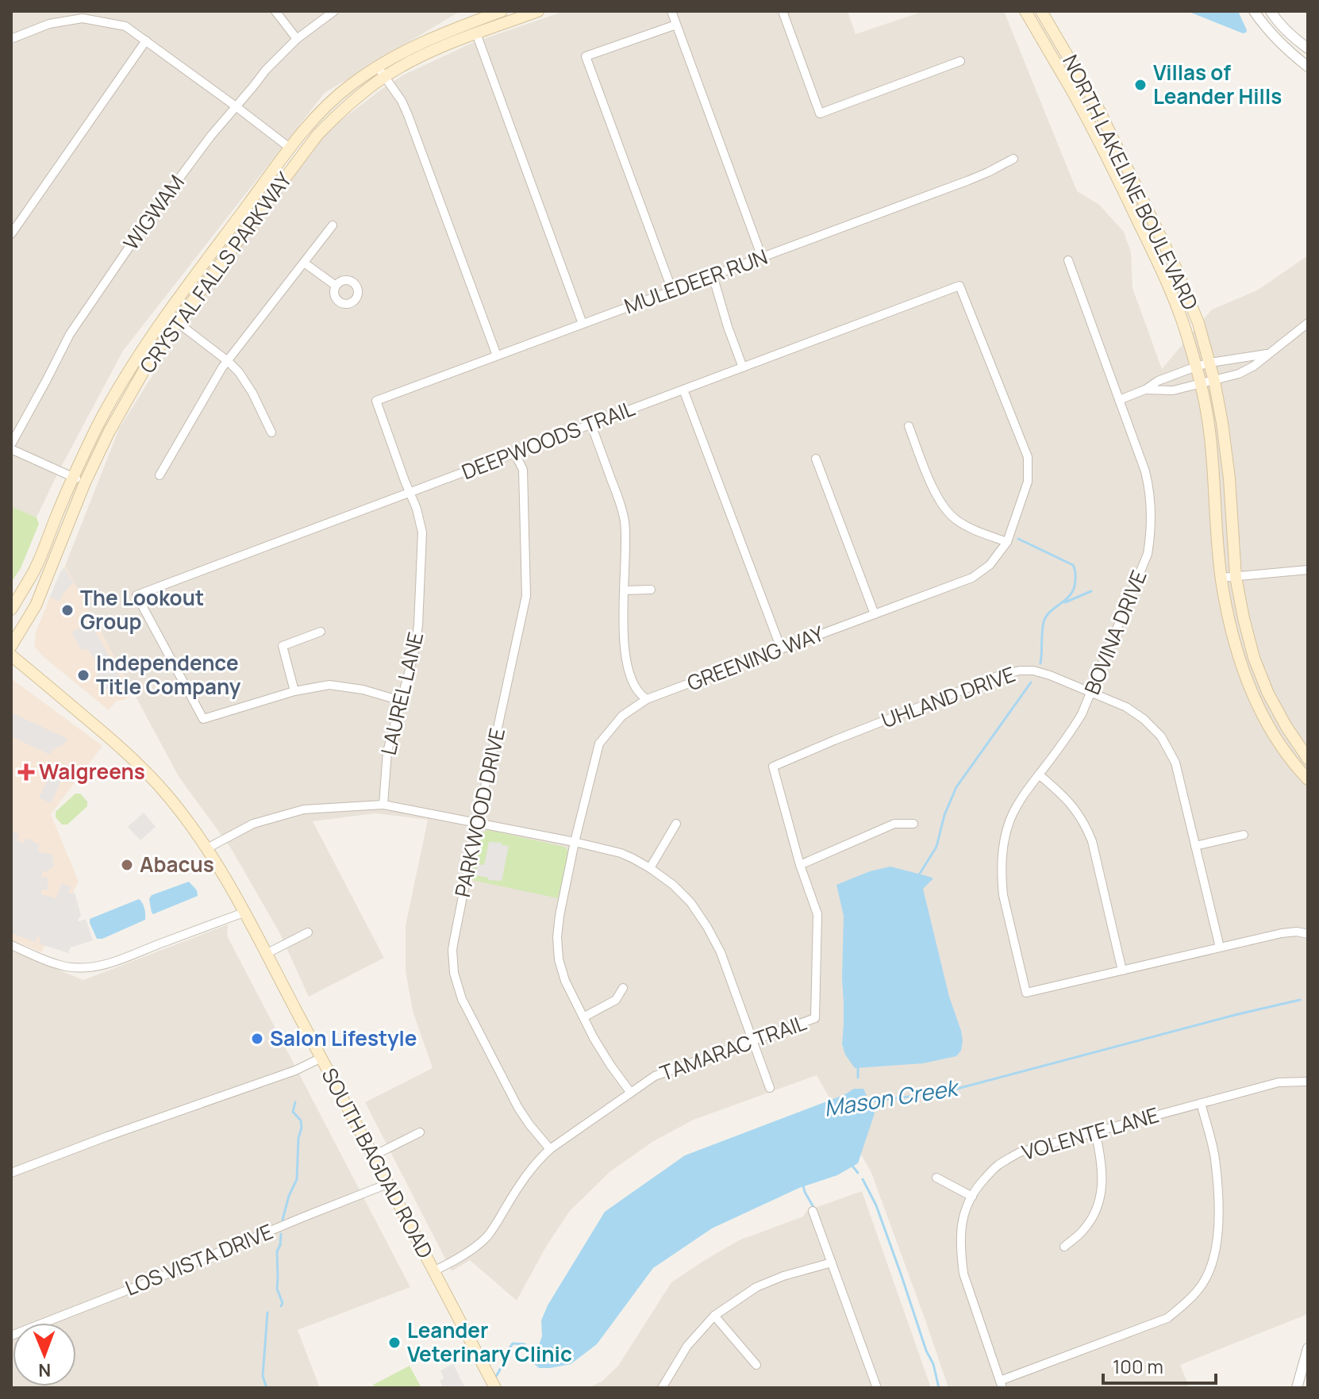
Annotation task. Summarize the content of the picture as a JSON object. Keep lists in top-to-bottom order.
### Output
{
  "streets": {
    "main road": ["NORTH LAKELINE BOULEVARD", "CRYSTAL FALLS PARKWAY", "SOUTH BAGDAD ROAD"],
    "street": [
      "WIGWAM",
      "MULEDEER RUN",
      "DEEPWOODS TRAIL",
      "BOVINA DRIVE",
      "GREENING WAY",
      "LAUREL LANE",
      "UHLAND DRIVE",
      "PARKWOOD DRIVE",
      "TAMARAC TRAIL",
      "VOLENTE LANE",
      "LOS VISTA DRIVE"
    ]
  },
  "crossings": [
    ["MULEDEER RUN", "LAUREL LANE"],
    ["DEEPWOODS TRAIL", "GREENING WAY"],
    ["DEEPWOODS TRAIL", "LAUREL LANE"],
    ["DEEPWOODS TRAIL", "PARKWOOD DRIVE"],
    ["BOVINA DRIVE", "UHLAND DRIVE"],
    ["GREENING WAY", "TAMARAC TRAIL"],
    ["UHLAND DRIVE", "TAMARAC TRAIL"],
    ["PARKWOOD DRIVE", "TAMARAC TRAIL"],
    ["TAMARAC TRAIL", "SOUTH BAGDAD ROAD"],
    ["SOUTH BAGDAD ROAD", "LOS VISTA DRIVE"]
  ],
  "water": ["Mason Creek"],
  "places": {
    "other": [
      "Villas of Leander Hills",
      "The Lookout Group",
      "Independence Title Company",
      "Abacus",
      "Salon Lifestyle",
      "Leander Veterinary Clinic"
    ],
    "health": ["Walgreens"]
  },
  "scale_bar": "100 m",
  "north": "bottom"
}
